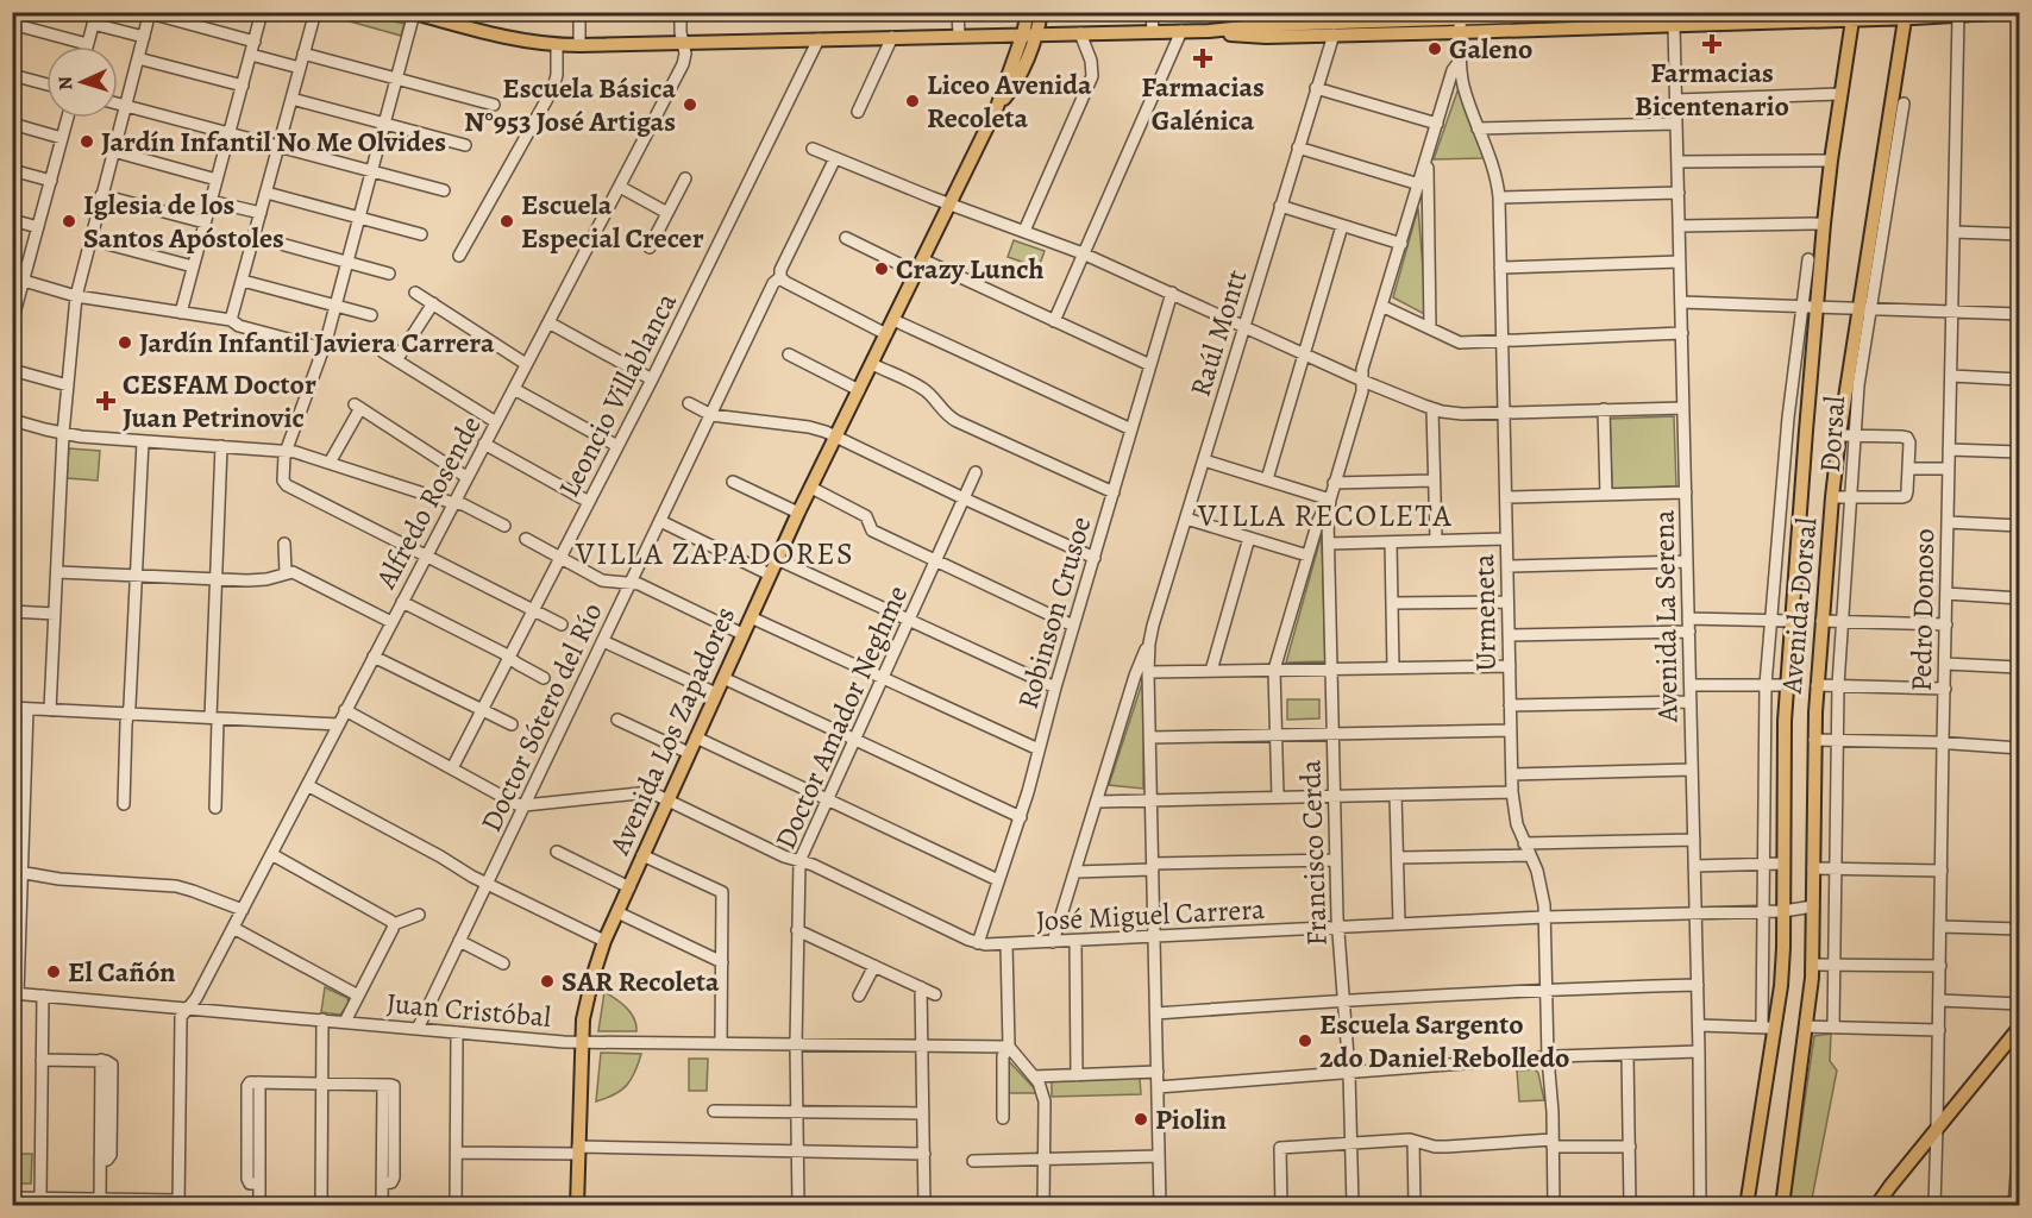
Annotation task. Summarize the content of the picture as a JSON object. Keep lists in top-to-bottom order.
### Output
{
  "streets": {
    "main road": ["Avenida Dorsal", "Avenida Los Zapadores"],
    "street": [
      "Raúl Montt",
      "Leoncio Villablanca",
      "Dorsal",
      "Alfredo Rosende",
      "Pedro Donoso",
      "Robinson Crusoe",
      "Urmeneta",
      "Avenida La Serena",
      "Doctor Sótero del Río",
      "Doctor Amador Neghme",
      "Francisco Cerda",
      "José Miguel Carrera",
      "Juan Cristóbal"
    ]
  },
  "crossings": [
    ["Raúl Montt", "José Miguel Carrera"],
    ["Dorsal", "Avenida Dorsal"],
    ["Alfredo Rosende", "Juan Cristóbal"],
    ["Avenida Dorsal", "José Miguel Carrera"],
    ["Robinson Crusoe", "José Miguel Carrera"],
    ["Urmeneta", "Francisco Cerda"],
    ["Urmeneta", "José Miguel Carrera"],
    ["Avenida La Serena", "José Miguel Carrera"],
    ["Doctor Sótero del Río", "José Miguel Carrera"],
    ["Doctor Sótero del Río", "Juan Cristóbal"],
    ["Doctor Amador Neghme", "José Miguel Carrera"],
    ["Doctor Amador Neghme", "Juan Cristóbal"],
    ["Avenida Los Zapadores", "José Miguel Carrera"],
    ["Avenida Los Zapadores", "Juan Cristóbal"],
    ["Francisco Cerda", "José Miguel Carrera"]
  ],
  "districts": ["VILLA RECOLETA", "VILLA ZAPADORES"],
  "places": {
    "health": ["Farmacias Bicentenario", "Farmacias Galénica", "CESFAM Doctor Juan Petrinovic"],
    "other": [
      "Galeno",
      "Liceo Avenida Recoleta",
      "Escuela Básica N°953 José Artigas",
      "Jardín Infantil No Me Olvides",
      "Iglesia de los Santos Apóstoles",
      "Escuela Especial Crecer",
      "Crazy Lunch",
      "Jardín Infantil Javiera Carrera",
      "El Cañón",
      "SAR Recoleta",
      "Escuela Sargento 2do Daniel Rebolledo",
      "Piolin"
    ]
  },
  "north": "left"
}
